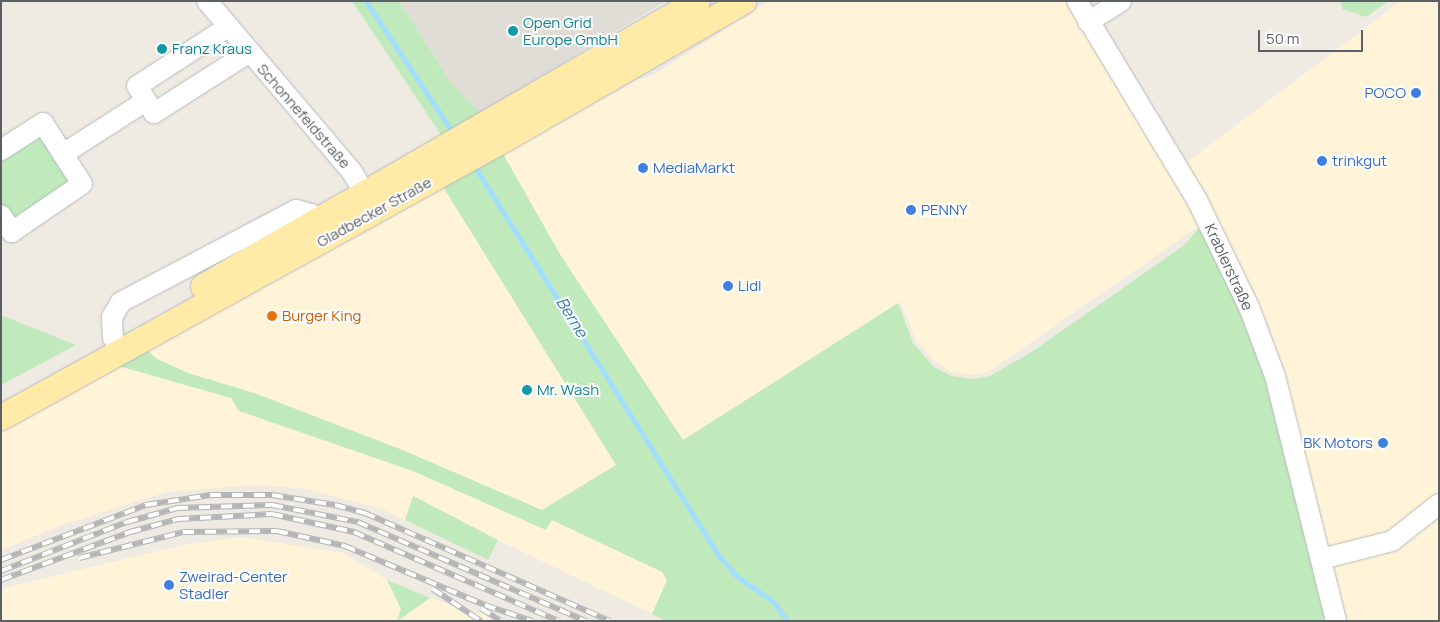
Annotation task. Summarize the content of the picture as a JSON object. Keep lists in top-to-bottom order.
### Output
{
  "streets": {
    "main road": ["Gladbecker Straße"],
    "street": ["Schonnefeldstraße", "Krablerstraße"]
  },
  "crossings": [
    ["Schonnefeldstraße", "Gladbecker Straße"]
  ],
  "water": ["Berne"],
  "places": [
    "Open Grid Europe GmbH",
    "Franz Kraus",
    "POCO",
    "trinkgut",
    "MediaMarkt",
    "PENNY",
    "Lidl",
    "Burger King",
    "Mr. Wash",
    "BK Motors",
    "Zweirad-Center Stadler"
  ],
  "scale_bar": "50 m"
}
